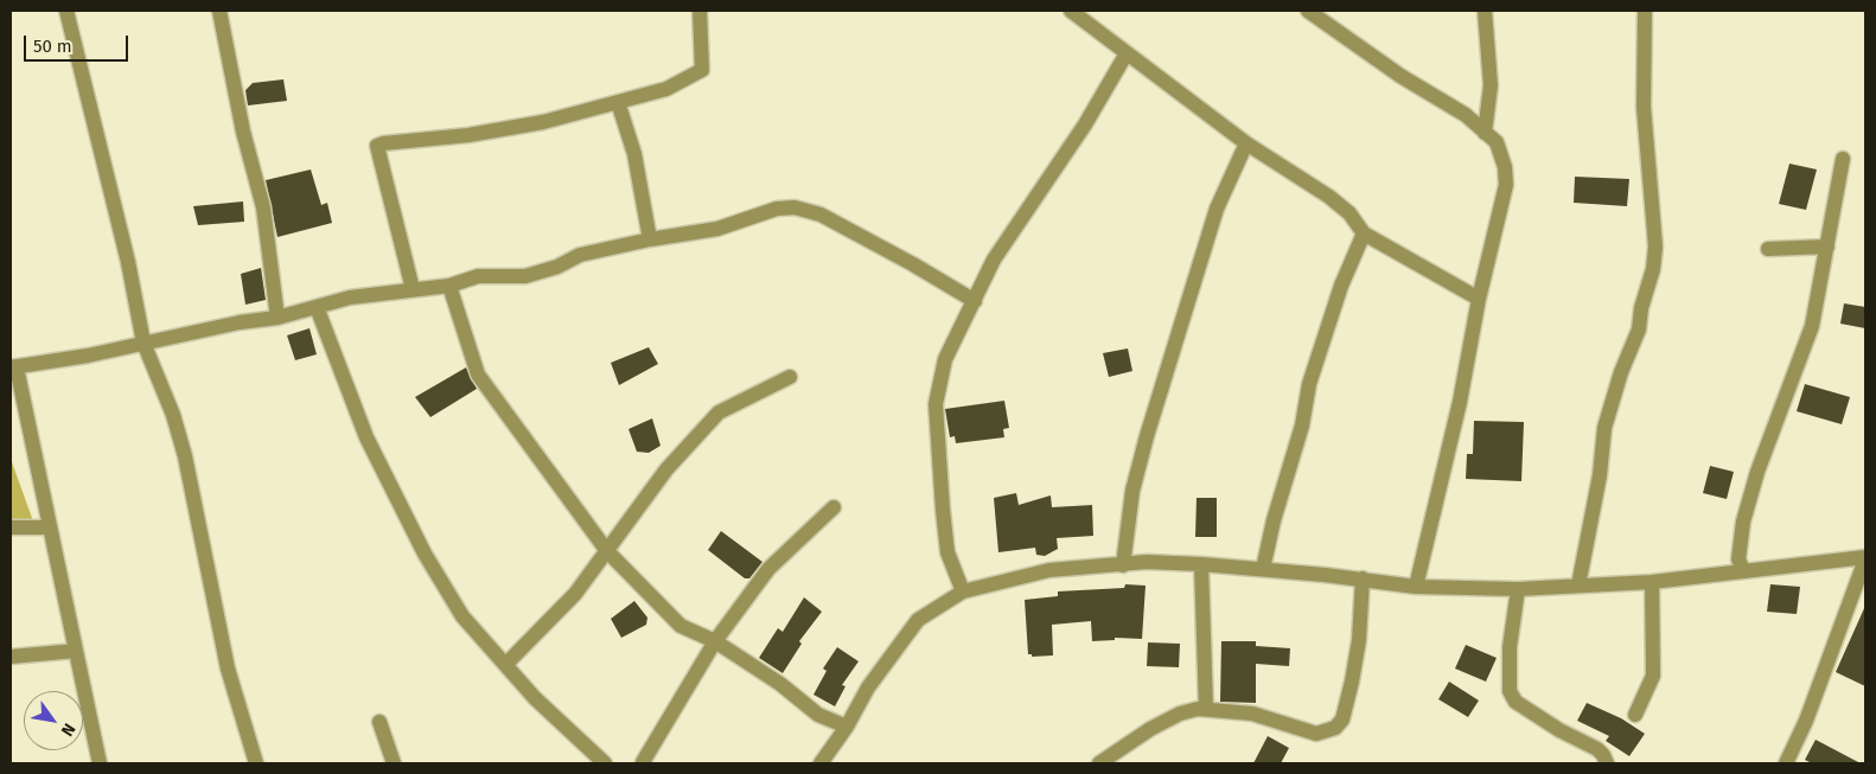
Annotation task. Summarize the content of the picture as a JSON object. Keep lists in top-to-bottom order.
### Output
{
  "scale_bar": "50 m",
  "north": "bottom right"
}
